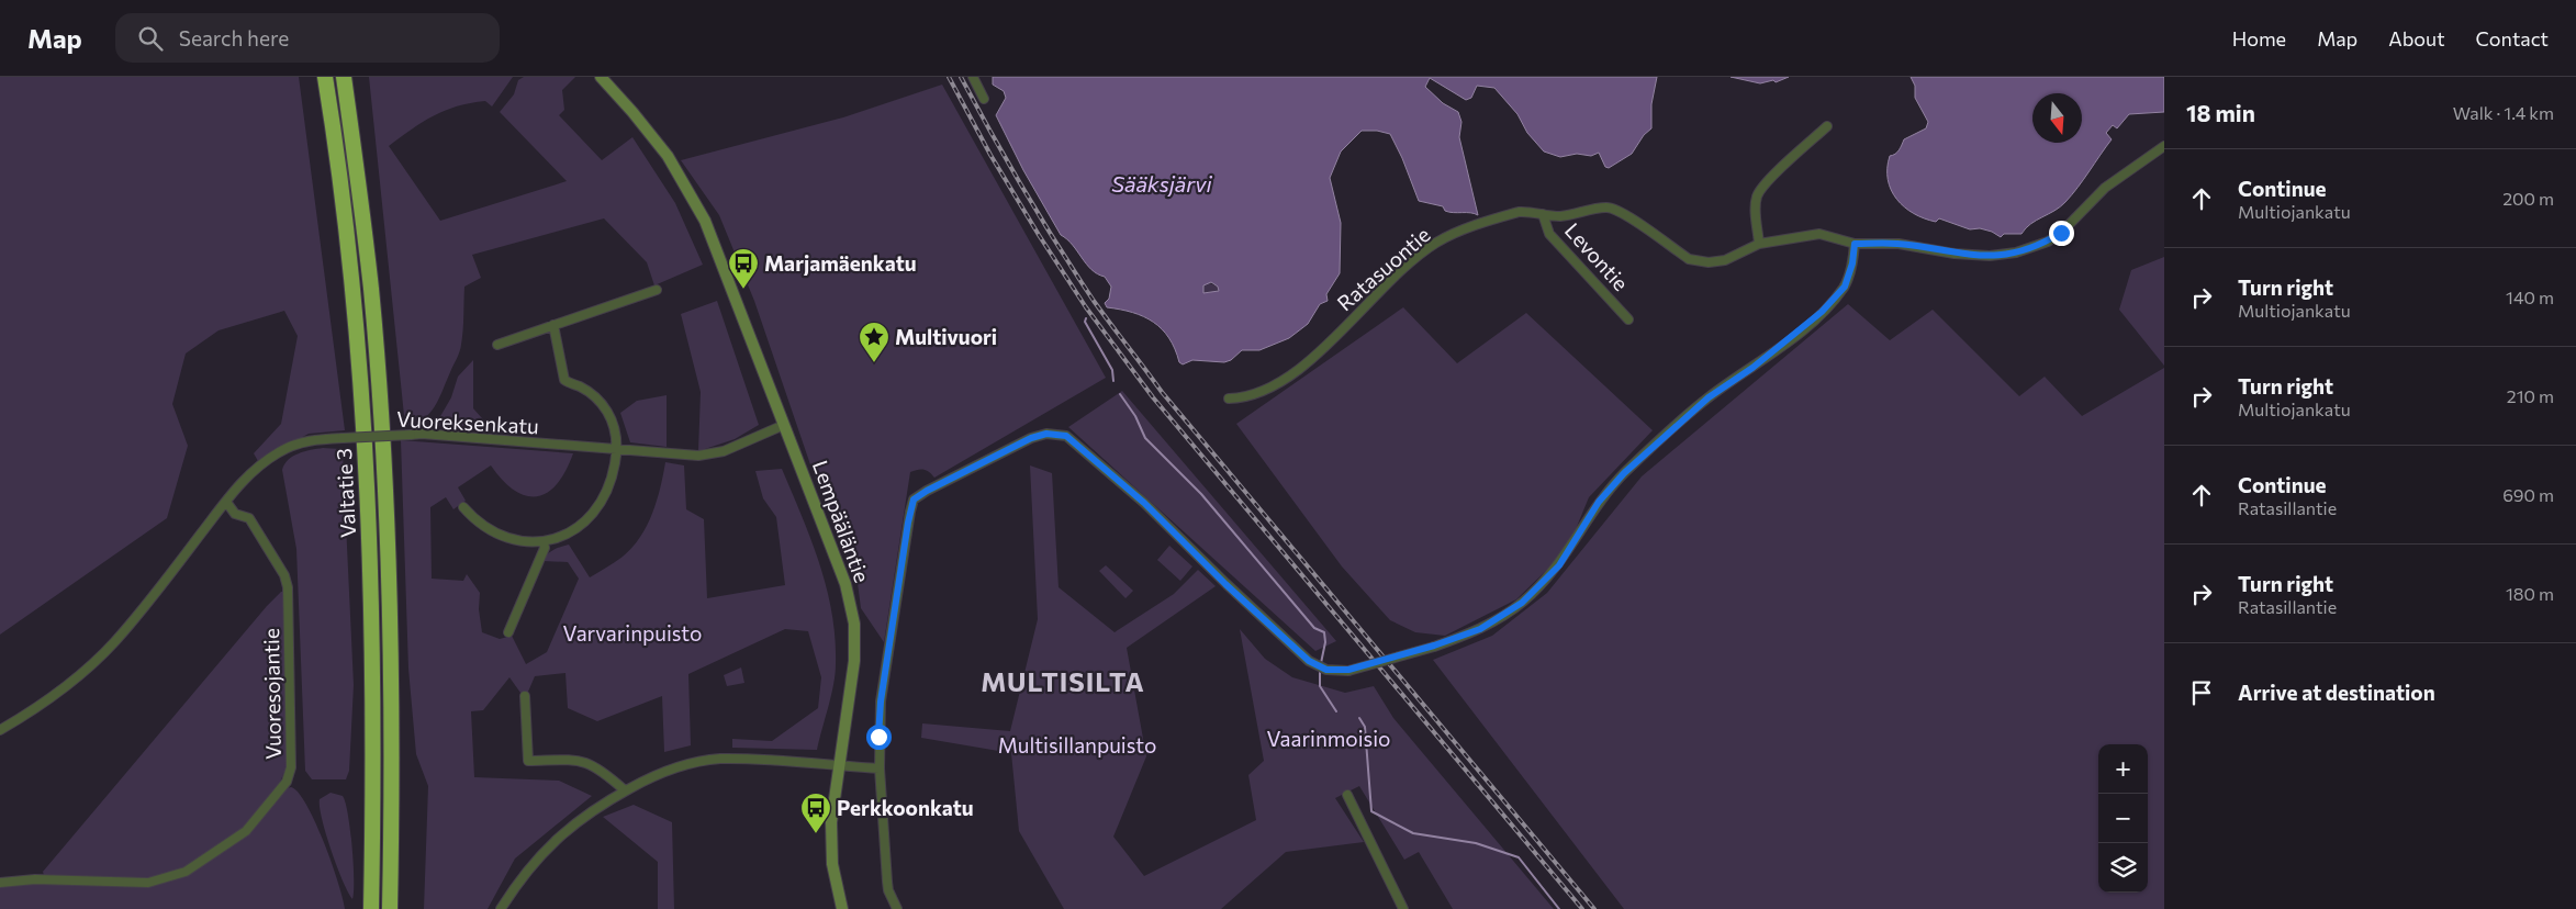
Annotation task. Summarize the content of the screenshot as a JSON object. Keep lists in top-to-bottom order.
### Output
{
  "streets": {
    "highway": ["Valtatie 3"],
    "main road": ["Lempääläntie"],
    "street": [
      "Levontie",
      "Ratasuontie",
      "Vuoreksenkatu",
      "Vuoresojantie"
    ]
  },
  "crossings": [
    ["Levontie", "Ratasuontie"],
    ["Vuoreksenkatu", "Lempääläntie"],
    ["Vuoreksenkatu", "Vuoresojantie"]
  ],
  "districts": ["MULTISILTA"],
  "water": ["Sääksjärvi"],
  "parks": ["Varvarinpuisto", "Vaarinmoisio", "Multisillanpuisto"],
  "places": {
    "bus stop": ["Marjamäenkatu", "Perkkoonkatu"],
    "place": ["Multivuori"]
  },
  "north": "bottom",
  "page": {
    "header": "Map",
    "search": "Search here",
    "nav": [
      "Home",
      "Map",
      "About",
      "Contact"
    ],
    "heading": ["18 min", "Walk · 1.4 km"],
    "list": [
      ["Continue", "Multiojankatu", "200 m"],
      ["Turn right", "Multiojankatu", "140 m"],
      ["Turn right", "Multiojankatu", "210 m"],
      ["Continue", "Ratasillantie", "690 m"],
      ["Turn right", "Ratasillantie", "180 m"],
      "Arrive at destination"
    ],
    "map_buttons": ["+", "−"]
  }
}
